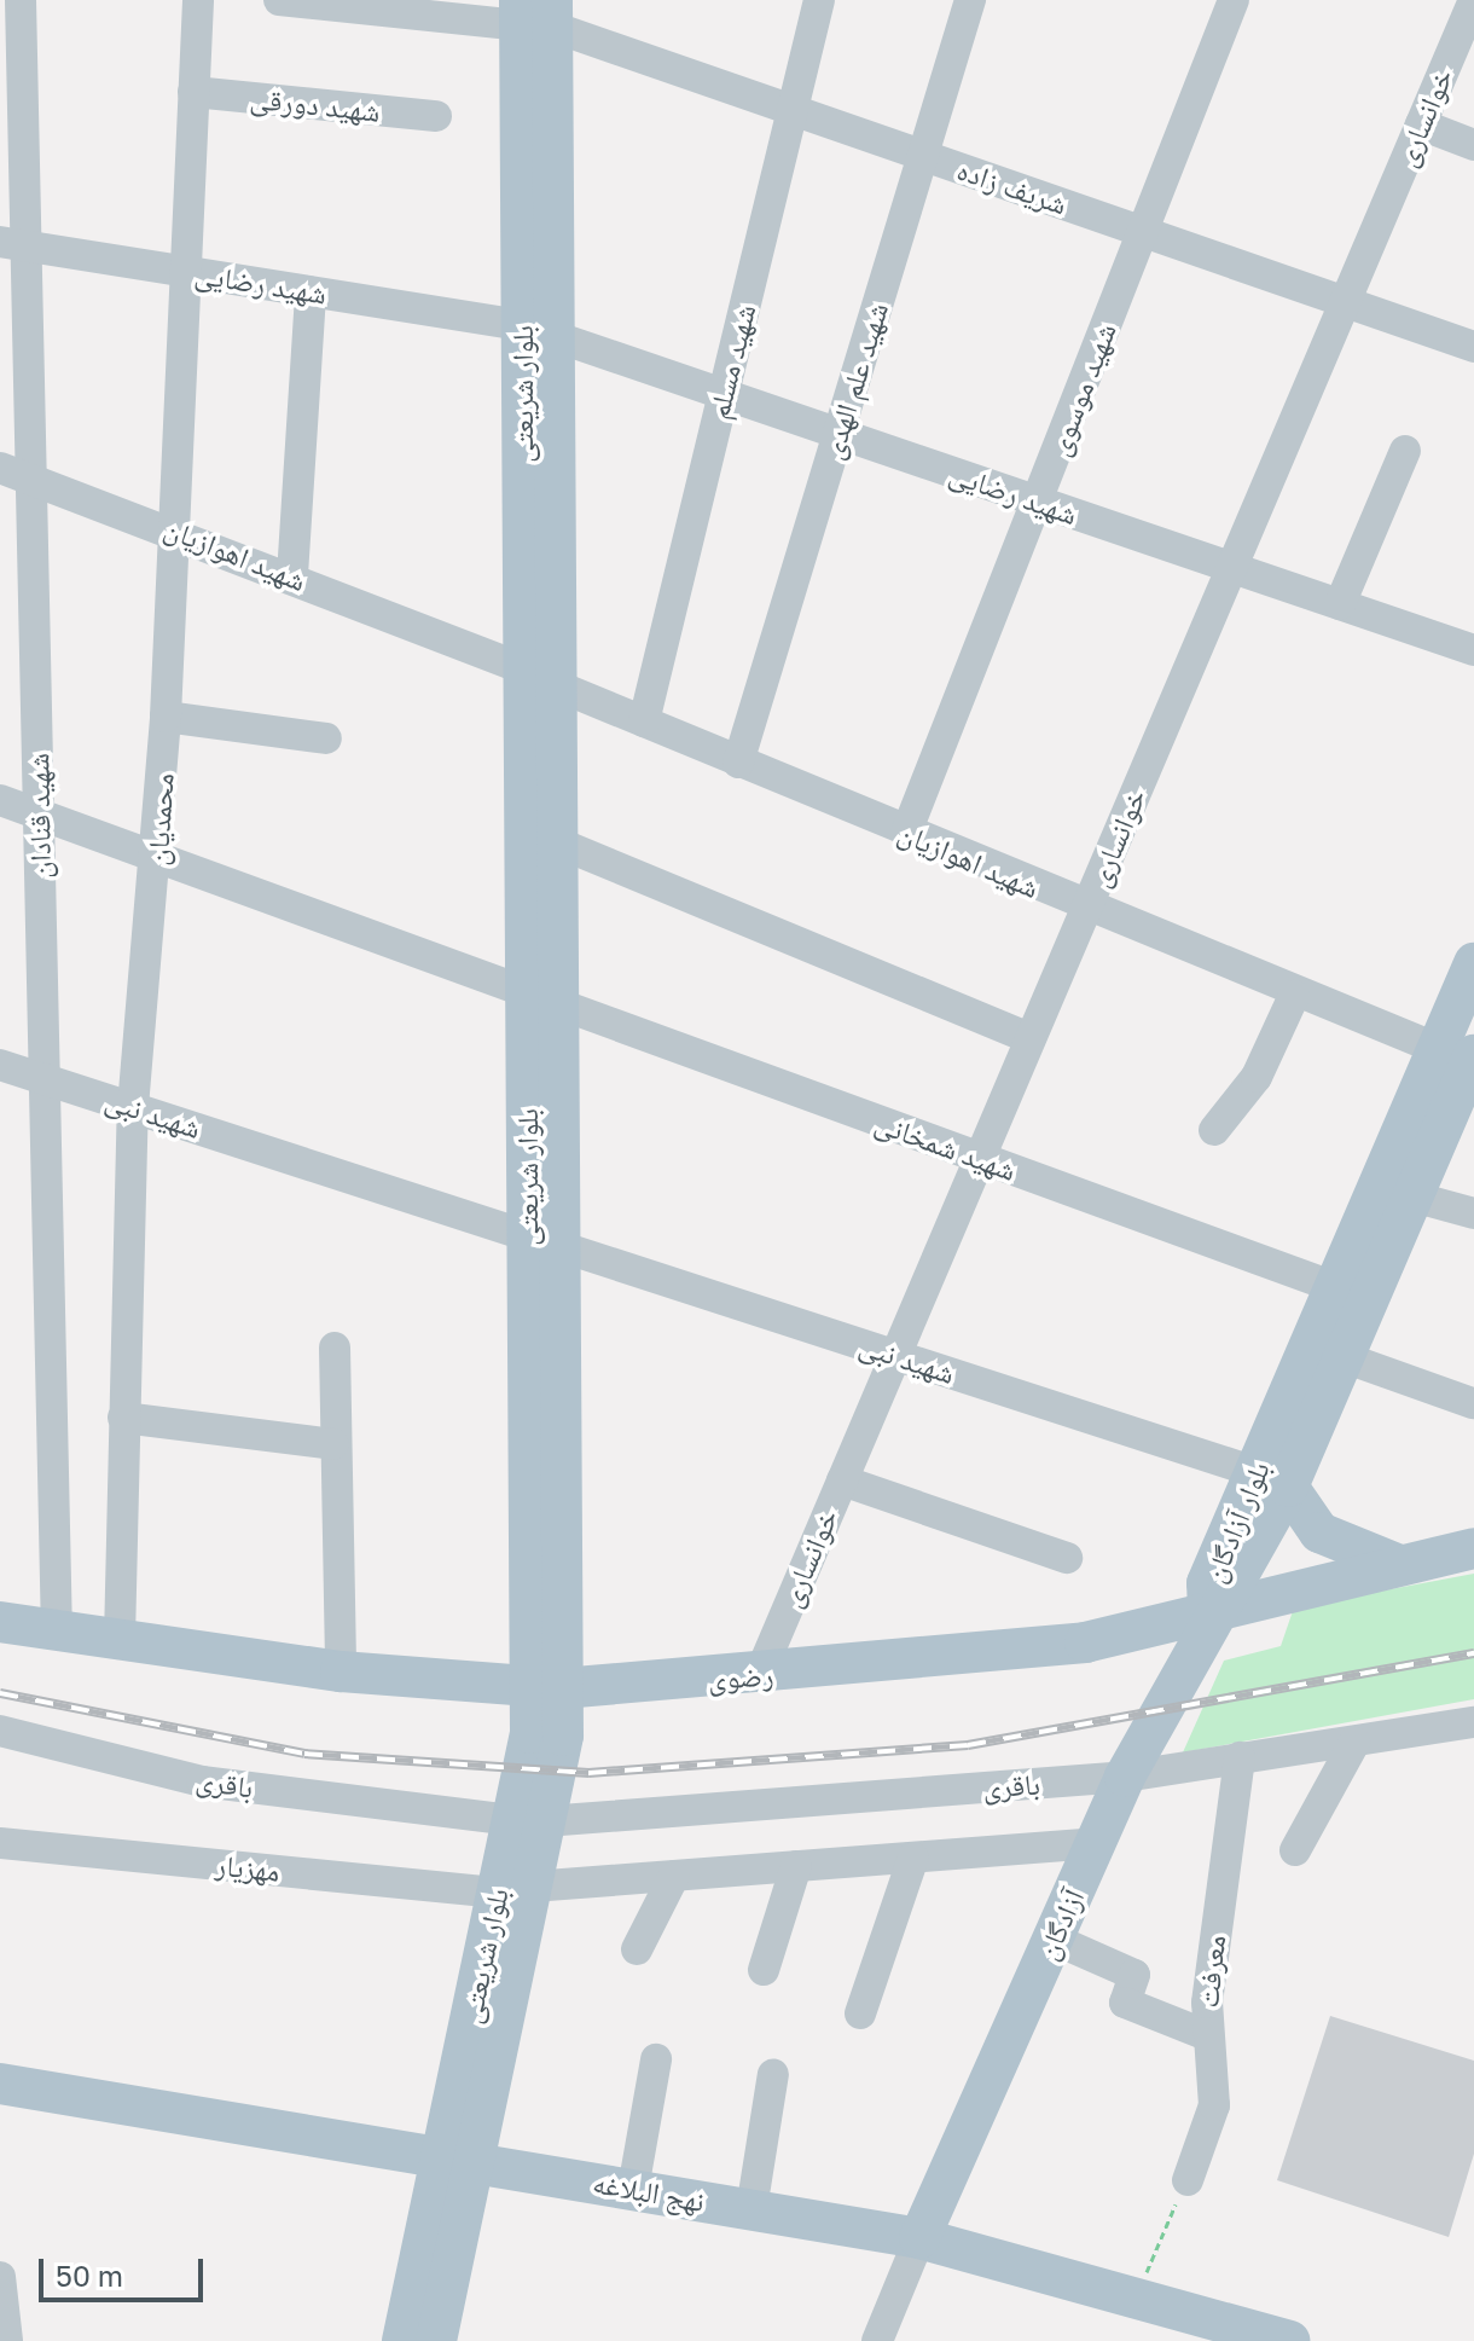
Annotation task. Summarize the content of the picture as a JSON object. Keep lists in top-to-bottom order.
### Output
{
  "streets": {
    "main road": [
      "بلوار شریعتی",
      "بلوار آزادگان",
      "رضوی",
      "آزادگان",
      "نهج البلاغه"
    ],
    "street": [
      "شهید دورقی",
      "خوانساری",
      "شریف زاده",
      "شهید رضایی",
      "شهید مسلم",
      "شهید علم الهدی",
      "شهید موسوی",
      "شهید اهوازیان",
      "شهید قنادان",
      "محمدیان",
      "شهید نبی",
      "شهید شمخانی",
      "باقری",
      "مهزیار",
      "معرفت"
    ]
  },
  "crossings": [
    ["شهید دورقی", "محمدیان"],
    ["خوانساری", "شریف زاده"],
    ["خوانساری", "شهید رضایی"],
    ["خوانساری", "شهید اهوازیان"],
    ["خوانساری", "شهید نبی"],
    ["خوانساری", "شهید شمخانی"],
    ["خوانساری", "رضوی"],
    ["شریف زاده", "شهید مسلم"],
    ["شریف زاده", "شهید علم الهدی"],
    ["شریف زاده", "شهید موسوی"],
    ["شریف زاده", "بلوار شریعتی"],
    ["شهید رضایی", "شهید مسلم"],
    ["شهید رضایی", "شهید علم الهدی"],
    ["شهید رضایی", "شهید موسوی"],
    ["شهید رضایی", "بلوار شریعتی"],
    ["شهید رضایی", "شهید قنادان"],
    ["شهید رضایی", "محمدیان"],
    ["شهید مسلم", "شهید اهوازیان"],
    ["شهید علم الهدی", "شهید اهوازیان"],
    ["شهید موسوی", "شهید اهوازیان"],
    ["بلوار شریعتی", "شهید اهوازیان"],
    ["بلوار شریعتی", "شهید نبی"],
    ["بلوار شریعتی", "شهید شمخانی"],
    ["بلوار شریعتی", "رضوی"],
    ["بلوار شریعتی", "باقری"],
    ["بلوار شریعتی", "مهزیار"],
    ["بلوار شریعتی", "نهج البلاغه"],
    ["شهید اهوازیان", "شهید قنادان"],
    ["شهید اهوازیان", "محمدیان"],
    ["شهید اهوازیان", "بلوار آزادگان"],
    ["شهید قنادان", "شهید نبی"],
    ["شهید قنادان", "شهید شمخانی"],
    ["شهید قنادان", "رضوی"],
    ["محمدیان", "شهید نبی"],
    ["محمدیان", "شهید شمخانی"],
    ["محمدیان", "رضوی"],
    ["شهید نبی", "بلوار آزادگان"],
    ["شهید شمخانی", "بلوار آزادگان"],
    ["بلوار آزادگان", "رضوی"],
    ["بلوار آزادگان", "آزادگان"],
    ["رضوی", "آزادگان"],
    ["باقری", "آزادگان"],
    ["باقری", "معرفت"],
    ["آزادگان", "نهج البلاغه"]
  ],
  "scale_bar": "50 m"
}
